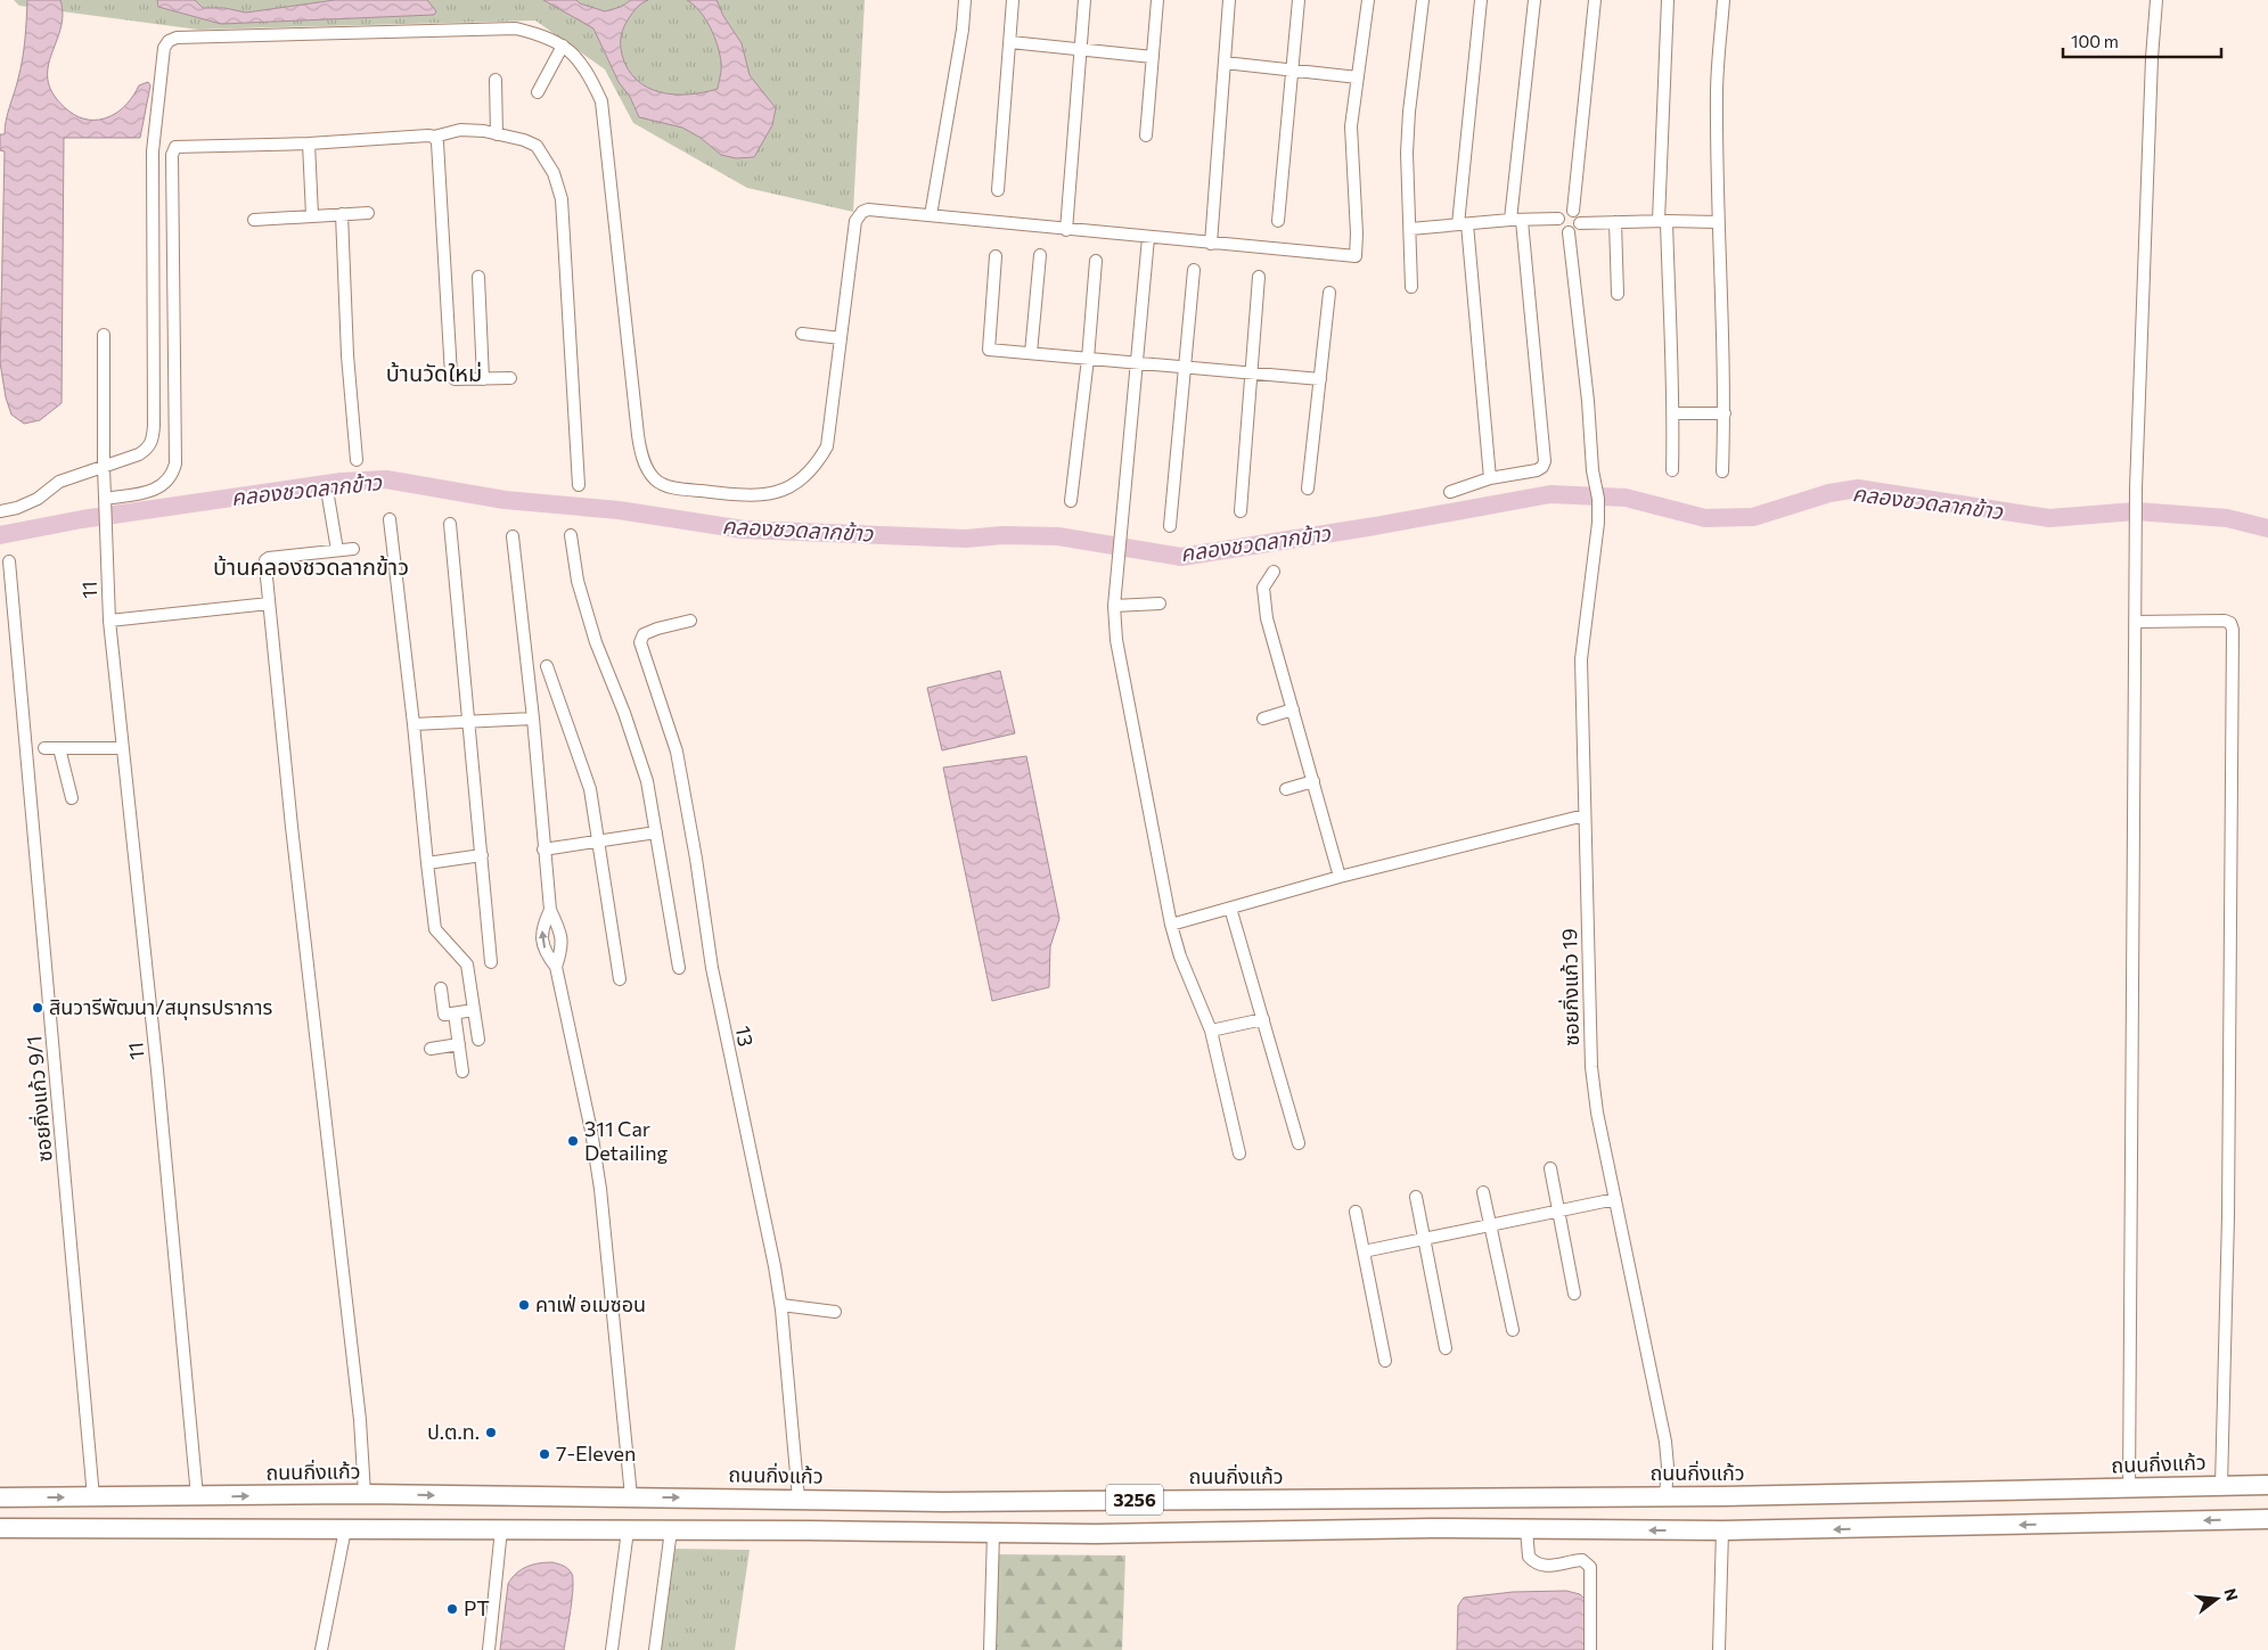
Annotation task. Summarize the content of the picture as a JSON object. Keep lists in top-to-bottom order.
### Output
{
  "streets": {
    "main road": ["ถนนกิ่งแก้ว", "3256"],
    "street": [
      "11",
      "ซอยกิ่งแก้ว 19",
      "13",
      "ซอยกิ่งแก้ว 9/1"
    ]
  },
  "crossings": [
    ["11", "ถนนกิ่งแก้ว"],
    ["ซอยกิ่งแก้ว 19", "ถนนกิ่งแก้ว"],
    ["13", "ถนนกิ่งแก้ว"],
    ["ซอยกิ่งแก้ว 9/1", "ถนนกิ่งแก้ว"]
  ],
  "districts": ["บ้านวัดใหม่", "บ้านคลองชวดลากข้าว"],
  "water": ["คลองชวดลากข้าว"],
  "places": [
    "สินวารีพัฒนา/สมุทรปราการ",
    "311 Car Detailing",
    "คาเฟ่ อเมซอน",
    "ป.ต.ท.",
    "7-Eleven",
    "PT"
  ],
  "scale_bar": "100 m",
  "north": "right"
}
